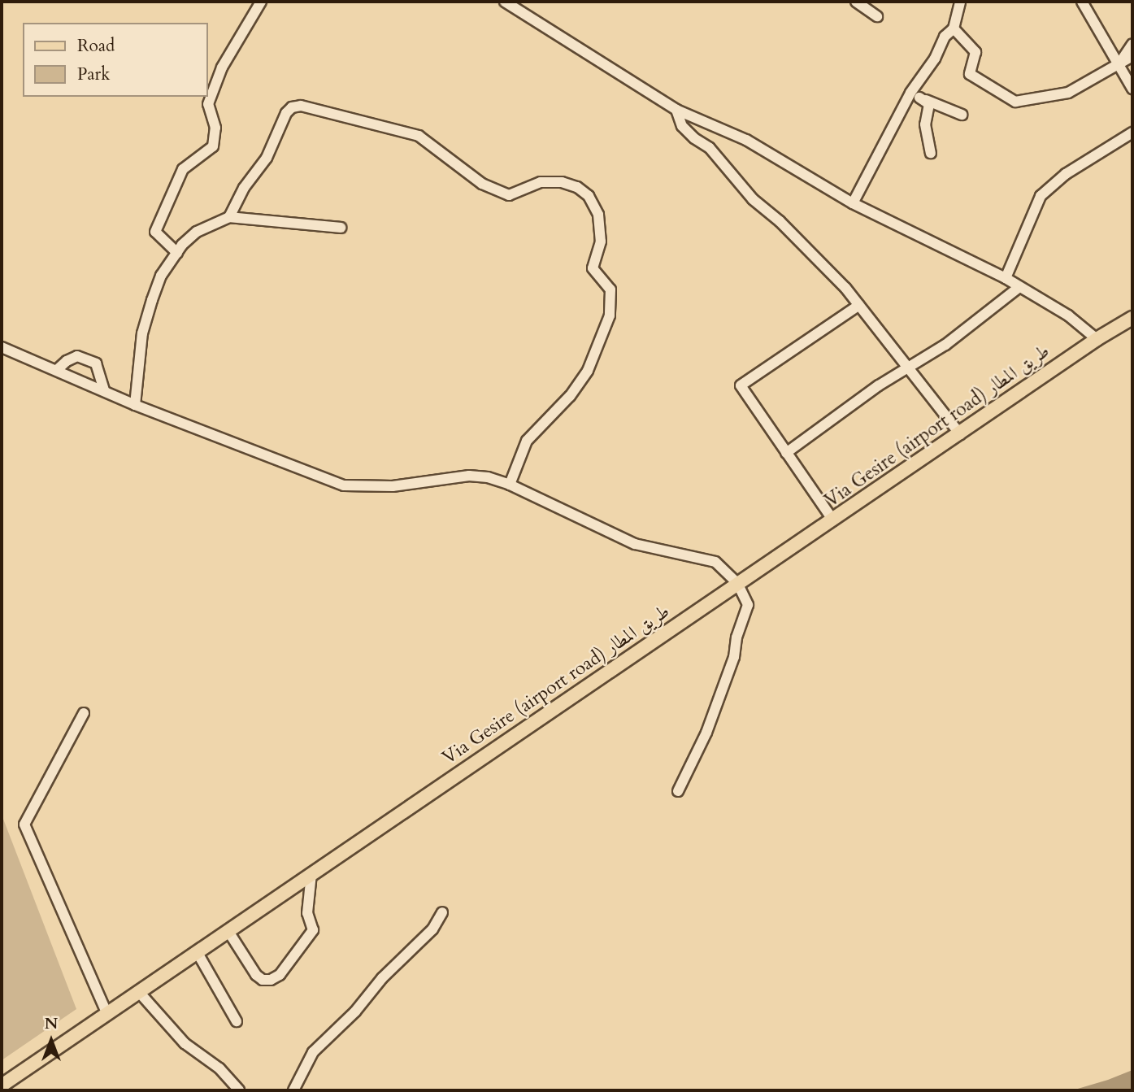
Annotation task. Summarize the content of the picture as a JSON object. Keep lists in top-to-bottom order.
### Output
{
  "streets": {
    "main road": ["Via Gesire (airport road) طريق المطار"]
  },
  "legend": ["Road", "Park"],
  "north": "top"
}
